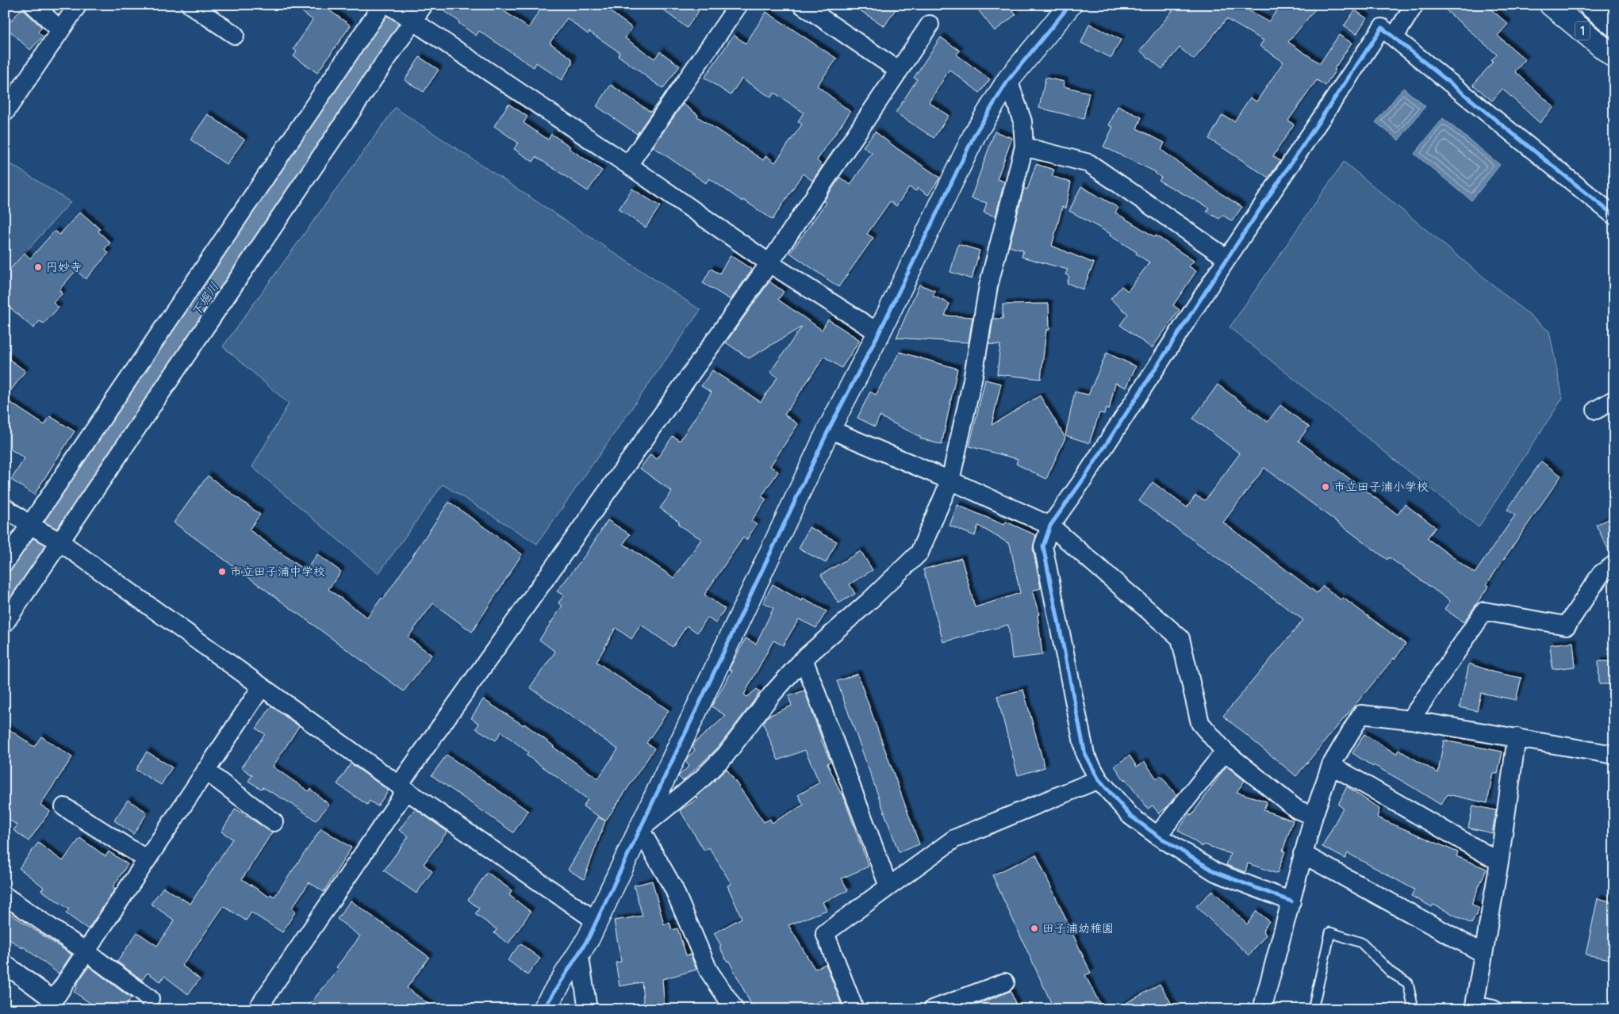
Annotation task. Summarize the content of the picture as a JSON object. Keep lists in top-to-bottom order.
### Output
{
  "streets": {
    "main road": ["1"]
  },
  "water": ["下堀川"],
  "places": [
    "円妙寺",
    "市立田子浦小学校",
    "市立田子浦中学校",
    "田子浦幼稚園"
  ]
}
